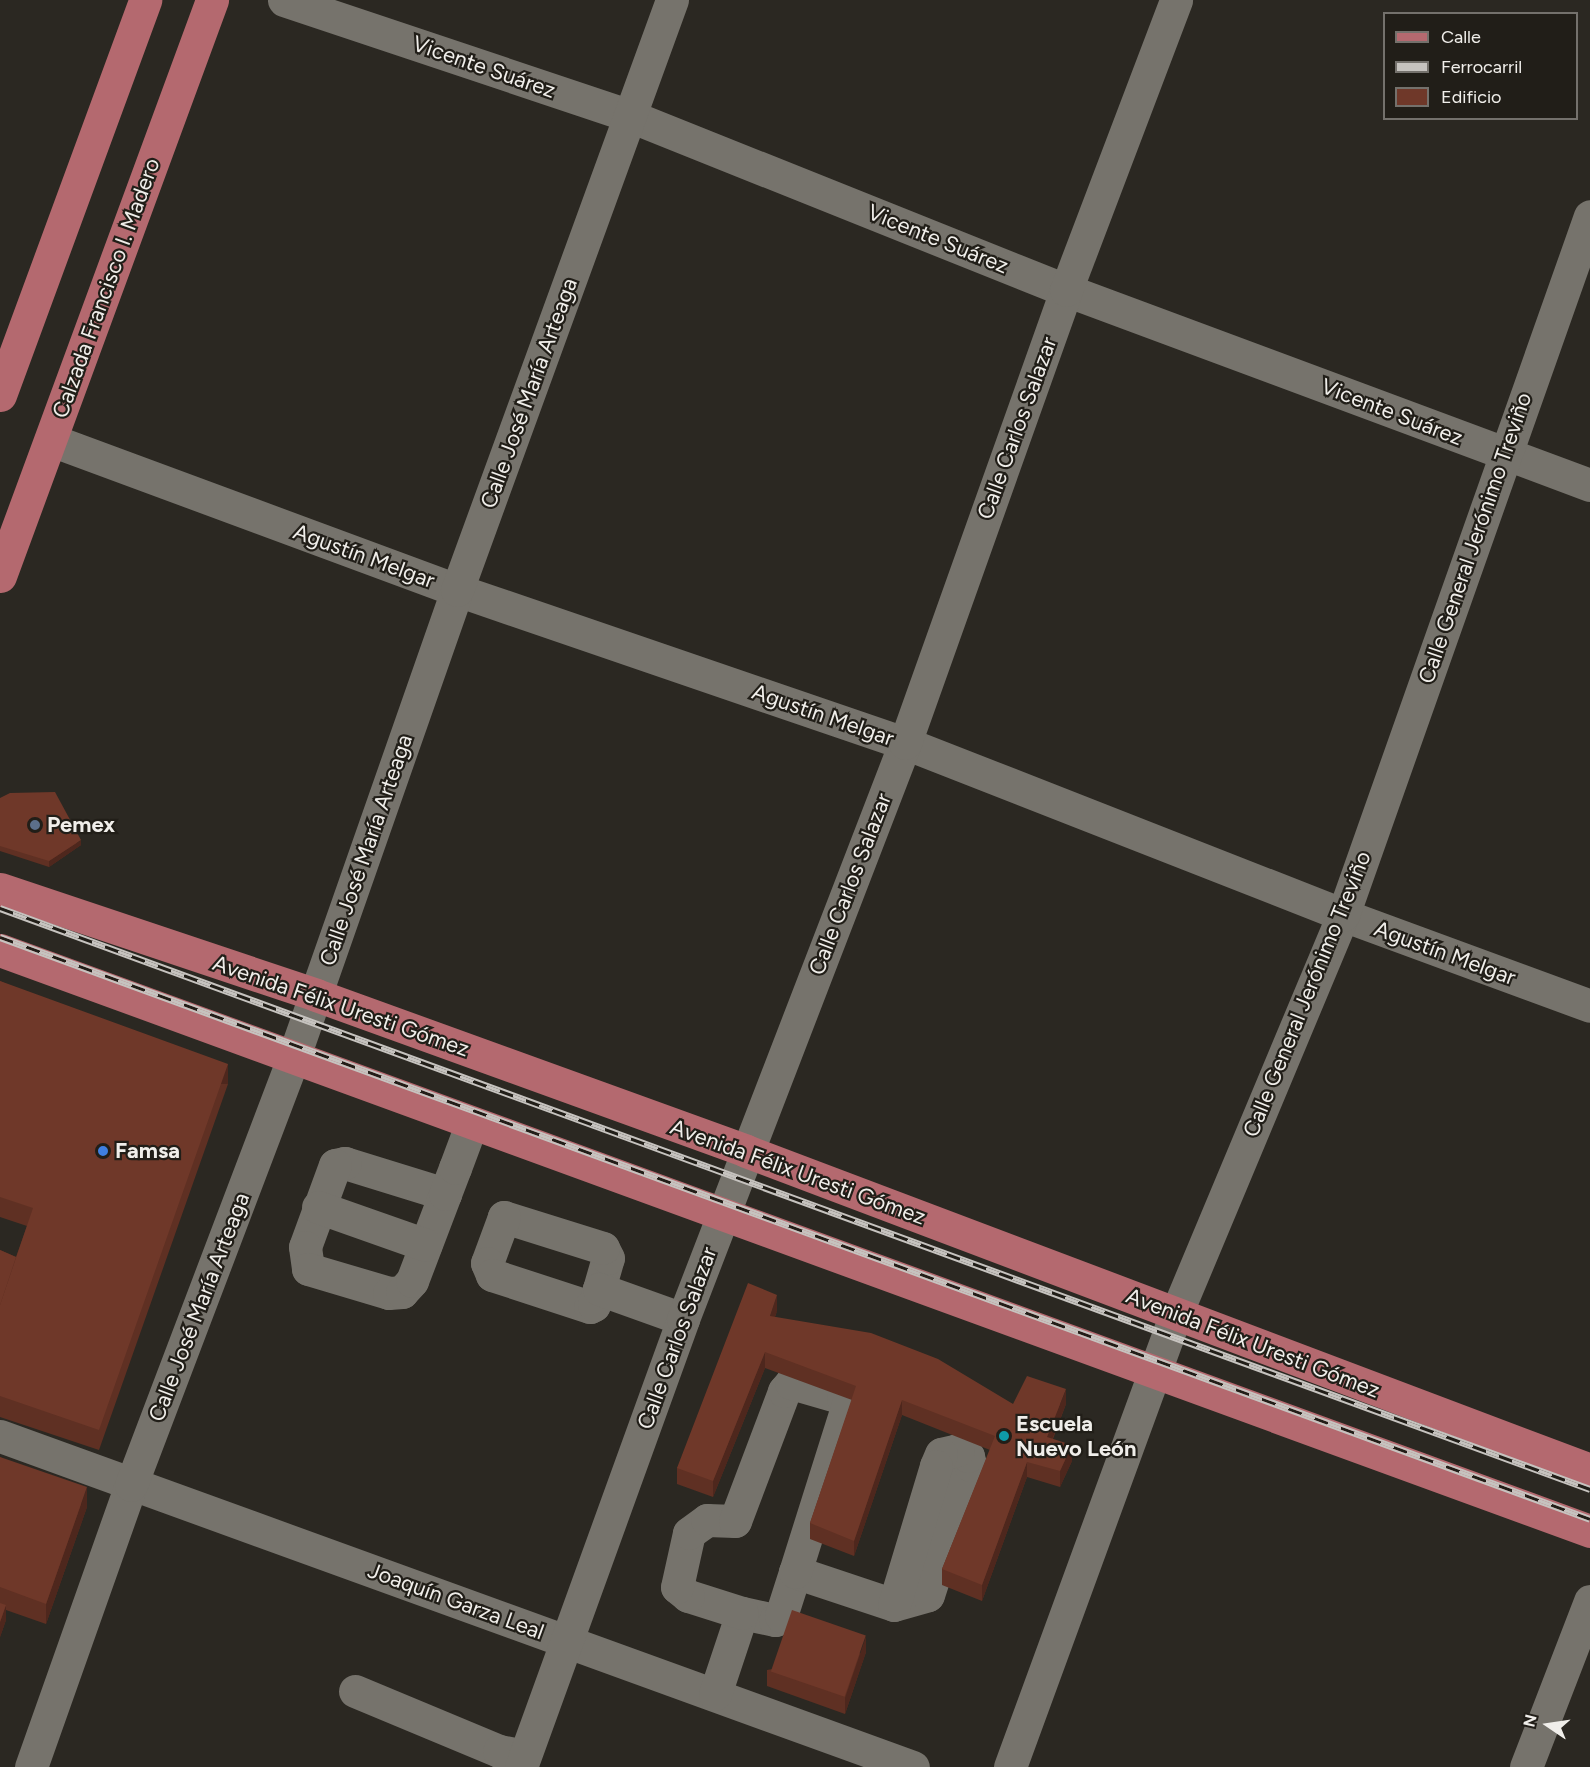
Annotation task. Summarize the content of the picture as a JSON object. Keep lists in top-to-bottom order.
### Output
{
  "streets": {
    "main road": ["Calzada Francisco I. Madero", "Avenida Félix Uresti Gómez"],
    "street": [
      "Vicente Suárez",
      "Calle José María Arteaga",
      "Calle Carlos Salazar",
      "Calle General Jerónimo Treviño",
      "Agustín Melgar",
      "Joaquín Garza Leal"
    ]
  },
  "crossings": [
    ["Vicente Suárez", "Calle José María Arteaga"],
    ["Vicente Suárez", "Calle Carlos Salazar"],
    ["Vicente Suárez", "Calle General Jerónimo Treviño"],
    ["Calzada Francisco I. Madero", "Agustín Melgar"],
    ["Calle José María Arteaga", "Agustín Melgar"],
    ["Calle José María Arteaga", "Avenida Félix Uresti Gómez"],
    ["Calle José María Arteaga", "Joaquín Garza Leal"],
    ["Calle Carlos Salazar", "Agustín Melgar"],
    ["Calle Carlos Salazar", "Avenida Félix Uresti Gómez"],
    ["Calle Carlos Salazar", "Joaquín Garza Leal"],
    ["Calle General Jerónimo Treviño", "Agustín Melgar"],
    ["Calle General Jerónimo Treviño", "Avenida Félix Uresti Gómez"]
  ],
  "places": ["Pemex", "Famsa", "Escuela Nuevo León"],
  "legend": ["Calle", "Ferrocarril", "Edificio"],
  "north": "left"
}
